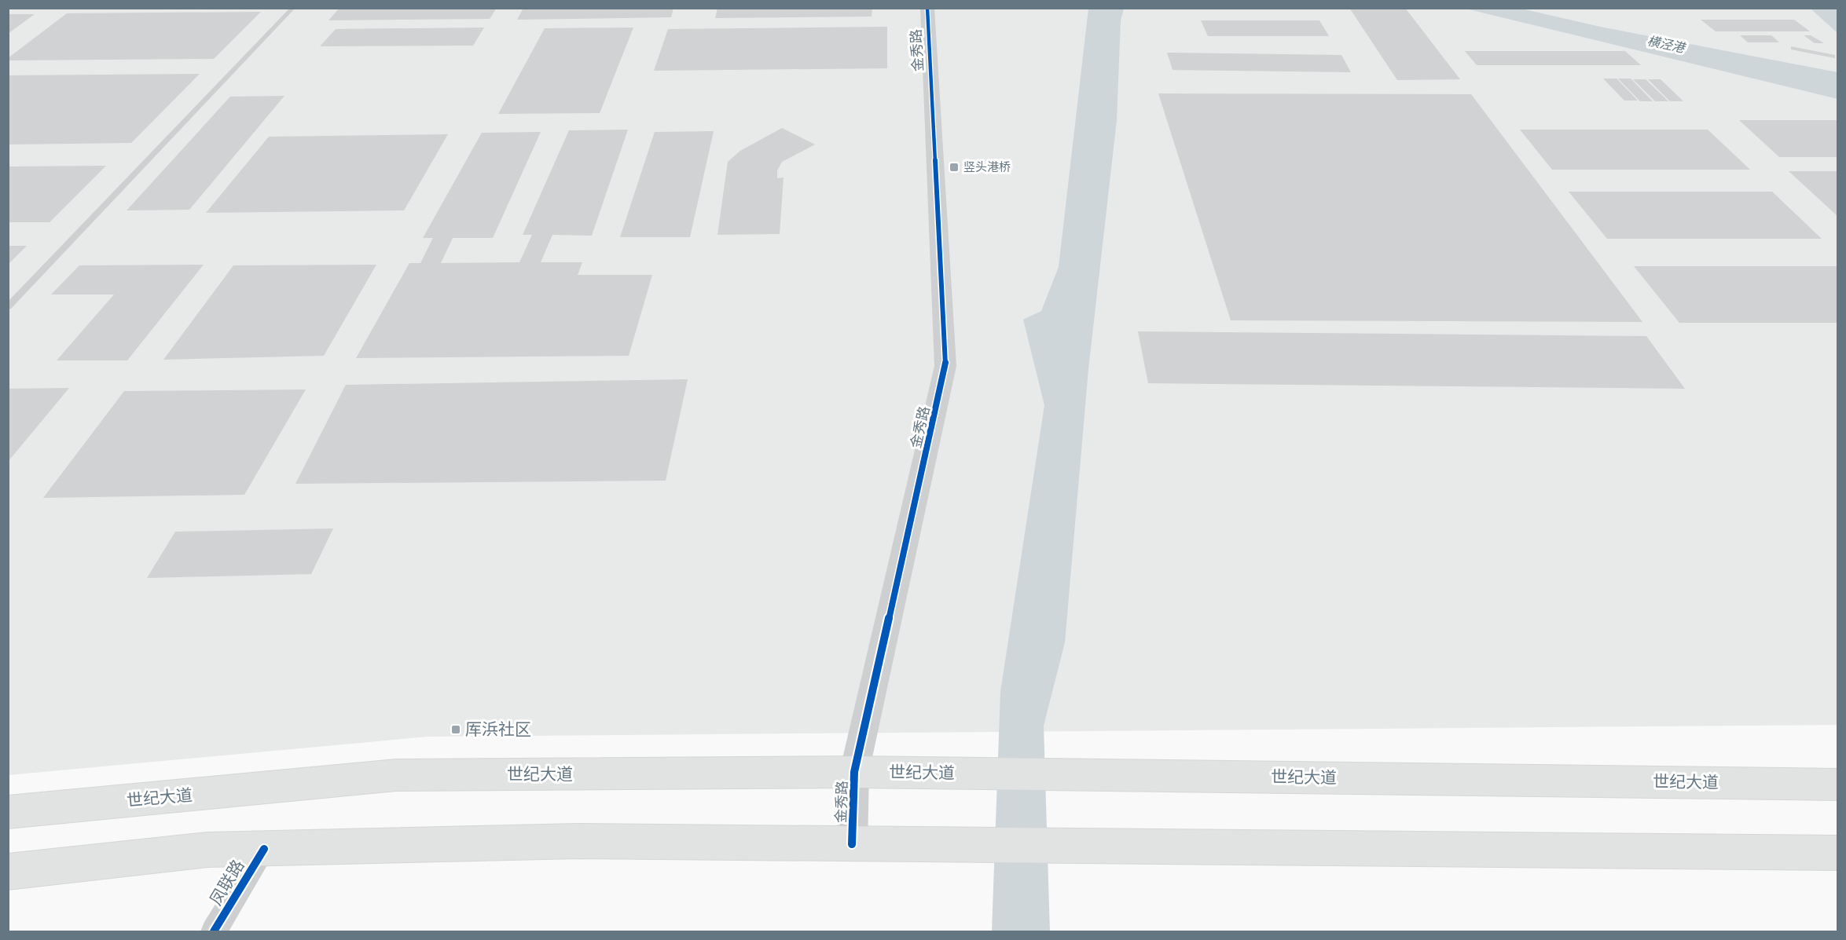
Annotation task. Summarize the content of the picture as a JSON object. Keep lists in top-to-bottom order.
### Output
{
  "streets": {
    "main road": ["世纪大道"],
    "street": ["金秀路", "凤联路"]
  },
  "crossings": [
    ["金秀路", "世纪大道"]
  ],
  "water": ["横泾港"],
  "places": {
    "transit": ["竖头港桥", "厍浜社区"]
  }
}
